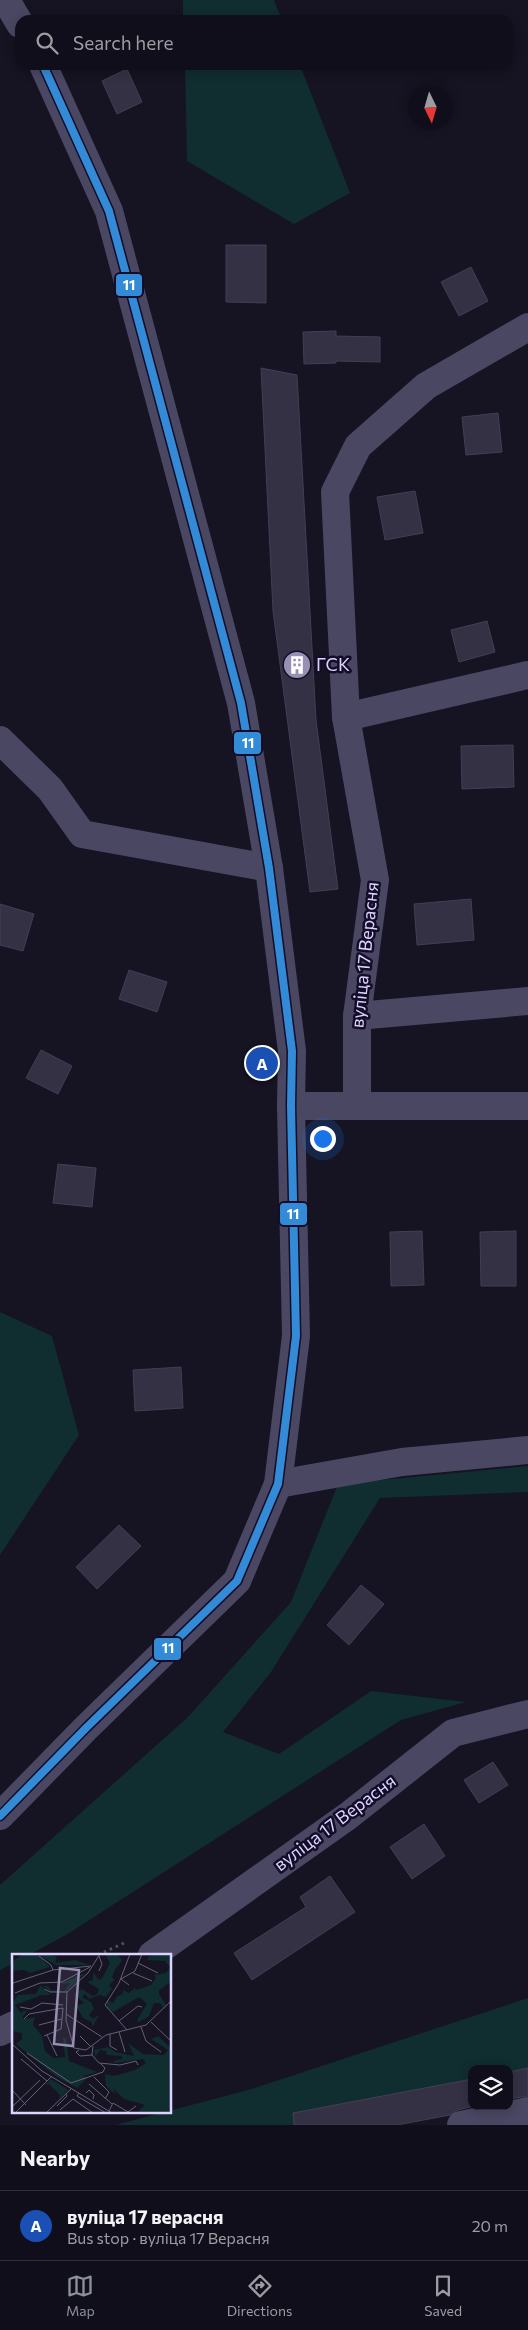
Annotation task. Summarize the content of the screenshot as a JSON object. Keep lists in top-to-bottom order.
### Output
{
  "streets": {
    "street": ["вуліца 17 Верасня"]
  },
  "places": {
    "building": ["ГСК"]
  },
  "lines": ["transit line 11"],
  "north": "bottom",
  "page": {
    "search": "Search here",
    "pins": "A",
    "heading": "Nearby",
    "list": [
      {
        "mark": "A",
        "name": "вуліца 17 верасня",
        "note": "Bus stop · вуліца 17 Верасня",
        "value": "20 m"
      }
    ],
    "nav": ["Map", "Directions", "Saved"]
  }
}
